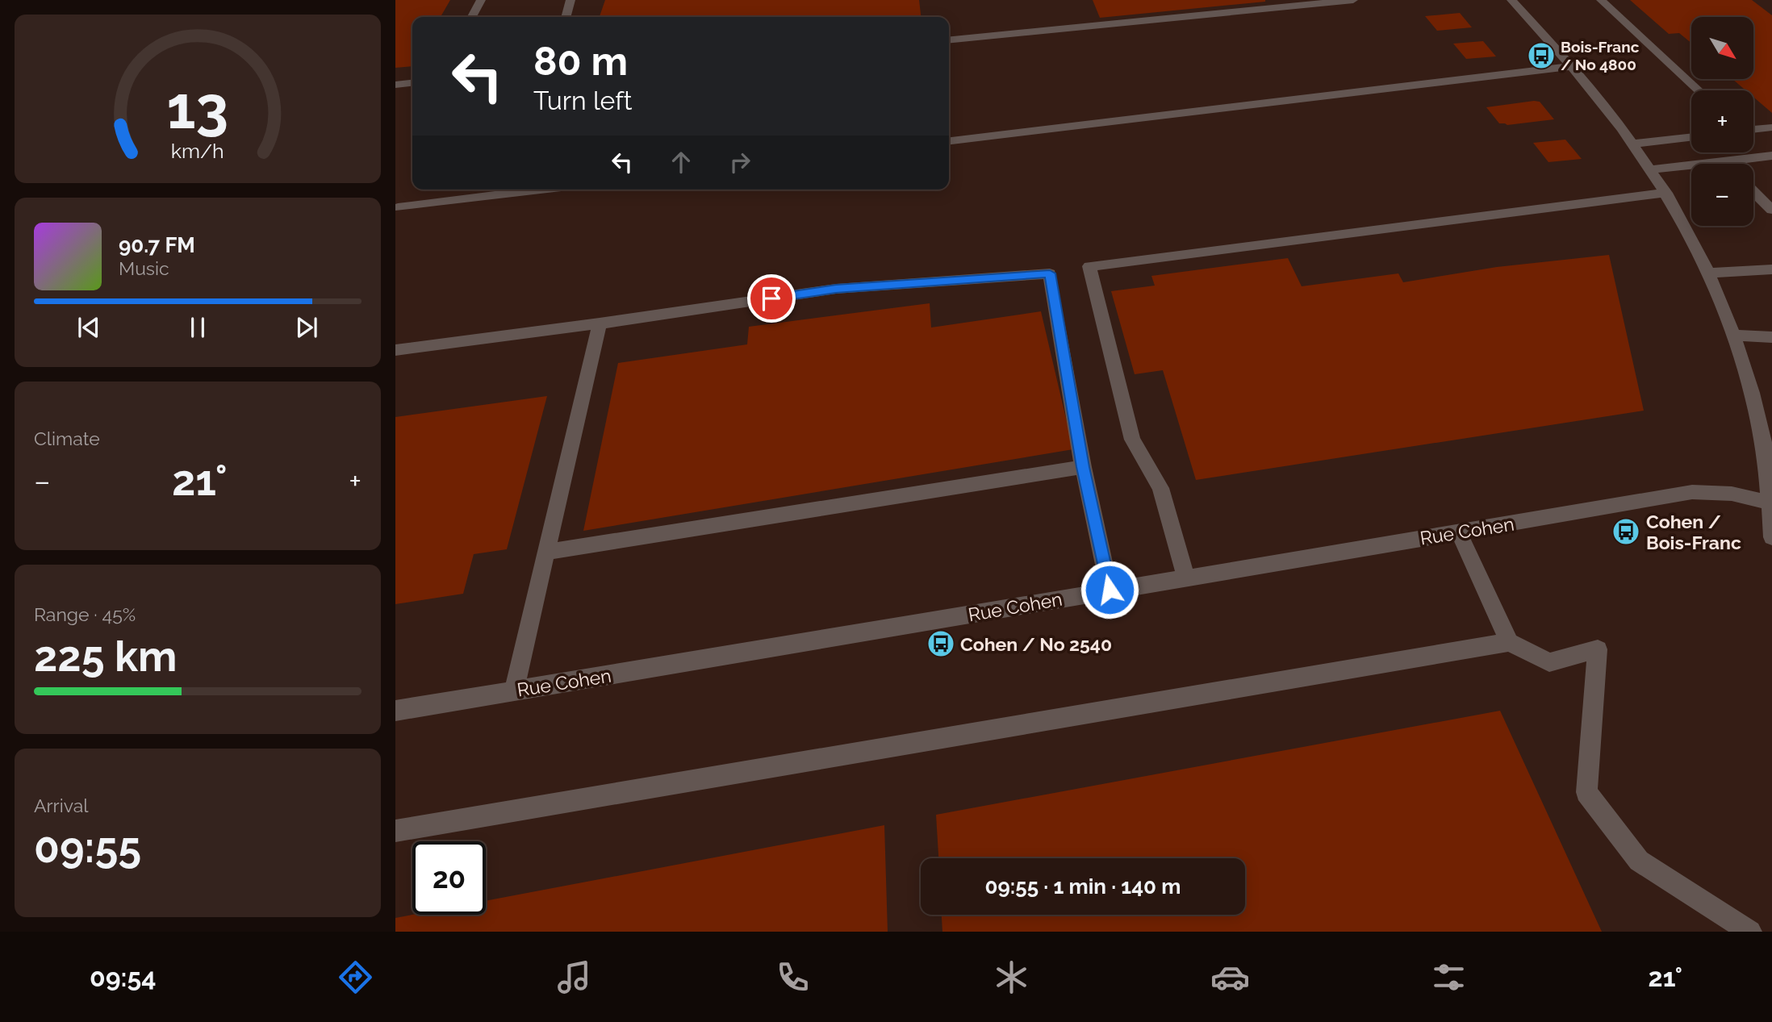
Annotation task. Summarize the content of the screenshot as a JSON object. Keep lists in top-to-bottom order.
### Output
{
  "streets": {
    "street": ["Rue Cohen"]
  },
  "places": {
    "bus stop": ["Bois-Franc / No 4800", "Cohen / Bois-Franc", "Cohen / No 2540"]
  },
  "north": "bottom right",
  "page": {
    "map_buttons": ["+", "−"],
    "turn": ["80 m", "Turn left"],
    "song": ["90.7 FM", "Music"],
    "tile": [
      "Climate",
      ["Range · 45%", "225 km"],
      ["Arrival", "09:55"]
    ],
    "heat": ["−", "21°", "+"],
    "limit": "20",
    "trip": "09:55 · 1 min · 140 m",
    "tabs": ["09:54", "21°"],
    "gauge": ["13", "km/h"]
  }
}
